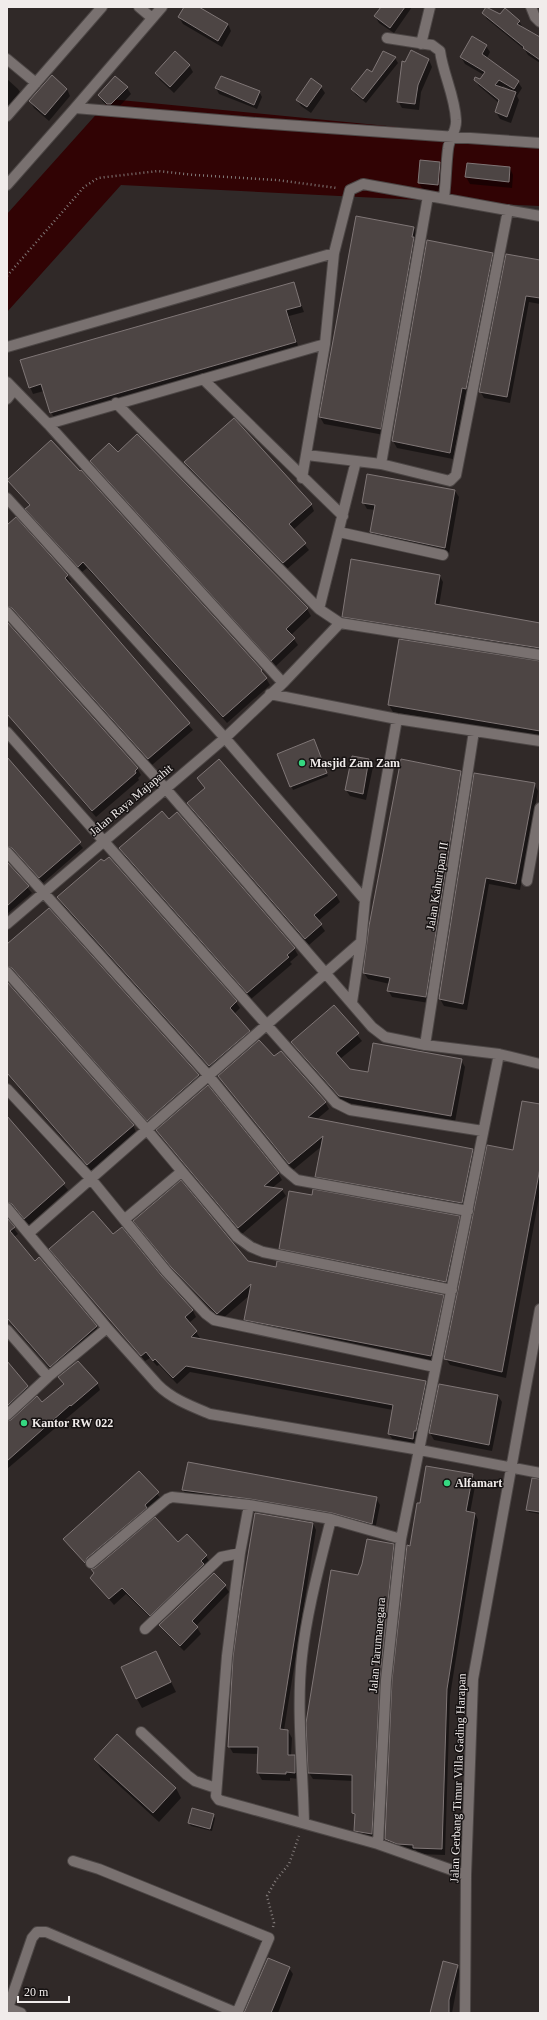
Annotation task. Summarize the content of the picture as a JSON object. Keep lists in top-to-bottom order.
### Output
{
  "streets": {
    "street": [
      "Jalan Raya Majapahit",
      "Jalan Kahuripan II",
      "Jalan Tarumanegara",
      "Jalan Gerbang Timur Villa Gading Harapan"
    ]
  },
  "places": ["Masjid Zam Zam", "Kantor RW 022", "Alfamart"],
  "scale_bar": "20 m"
}
